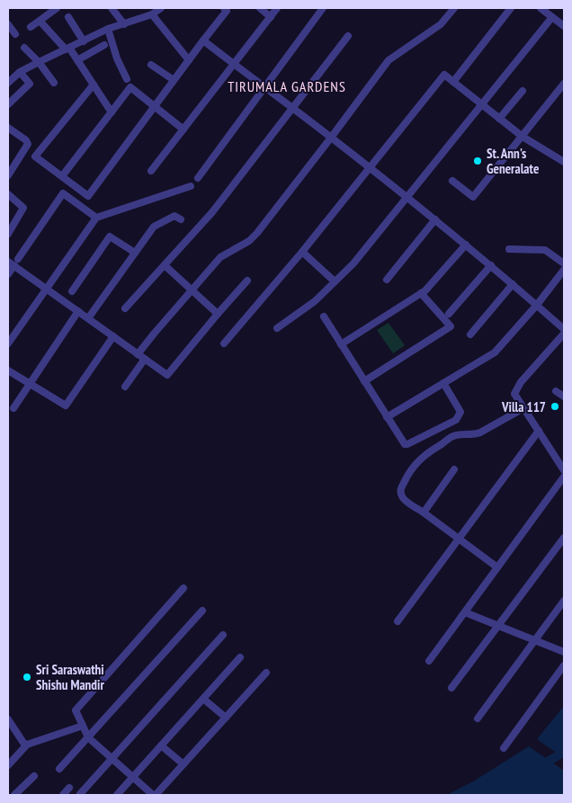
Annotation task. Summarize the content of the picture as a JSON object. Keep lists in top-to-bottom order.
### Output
{
  "districts": ["TIRUMALA GARDENS"],
  "places": ["St. Ann's Generalate", "Villa 117", "Sri Saraswathi Shishu Mandir"]
}
